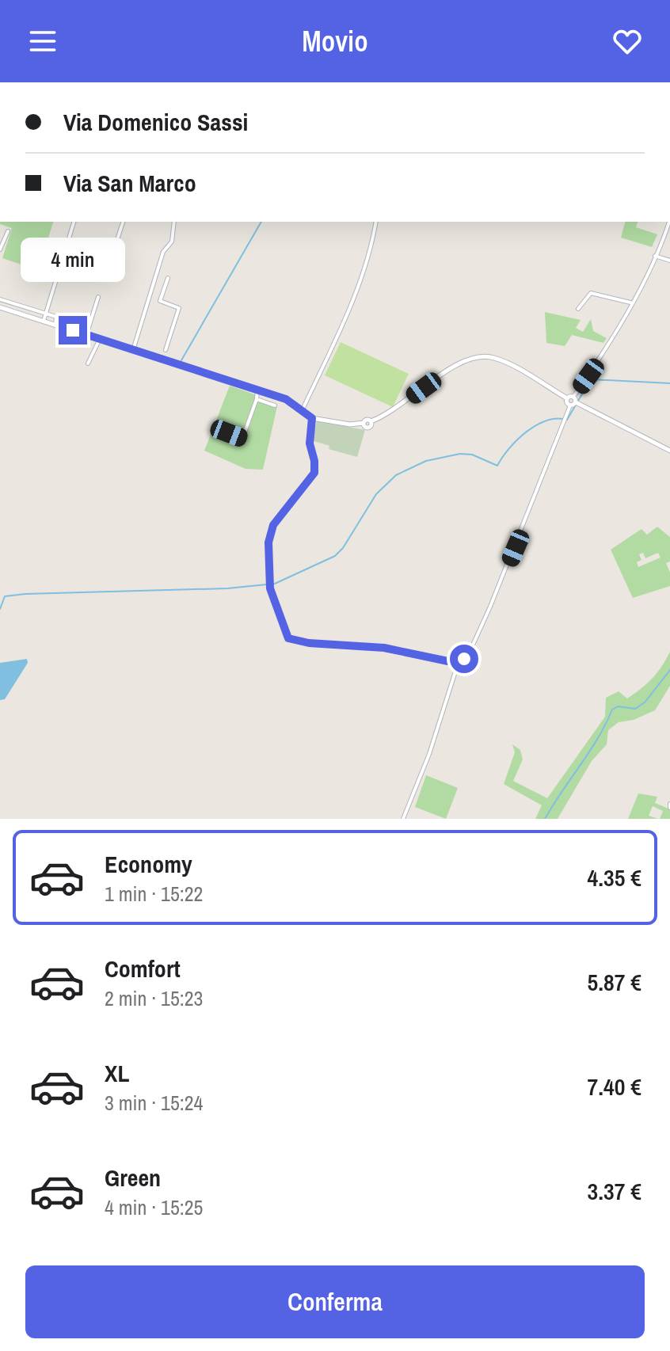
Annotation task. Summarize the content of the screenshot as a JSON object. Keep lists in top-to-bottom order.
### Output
{
  "page": {
    "header": "Movio",
    "banner": ["Via Domenico Sassi", "Via San Marco"],
    "bubble": "4 min",
    "list": [
      {
        "name": "Economy",
        "note": "1 min · 15:22",
        "value": "4.35 €"
      },
      {
        "name": "Comfort",
        "note": "2 min · 15:23",
        "value": "5.87 €"
      },
      {
        "name": "XL",
        "note": "3 min · 15:24",
        "value": "7.40 €"
      },
      {
        "name": "Green",
        "note": "4 min · 15:25",
        "value": "3.37 €"
      }
    ],
    "buttons": "Conferma"
  }
}
